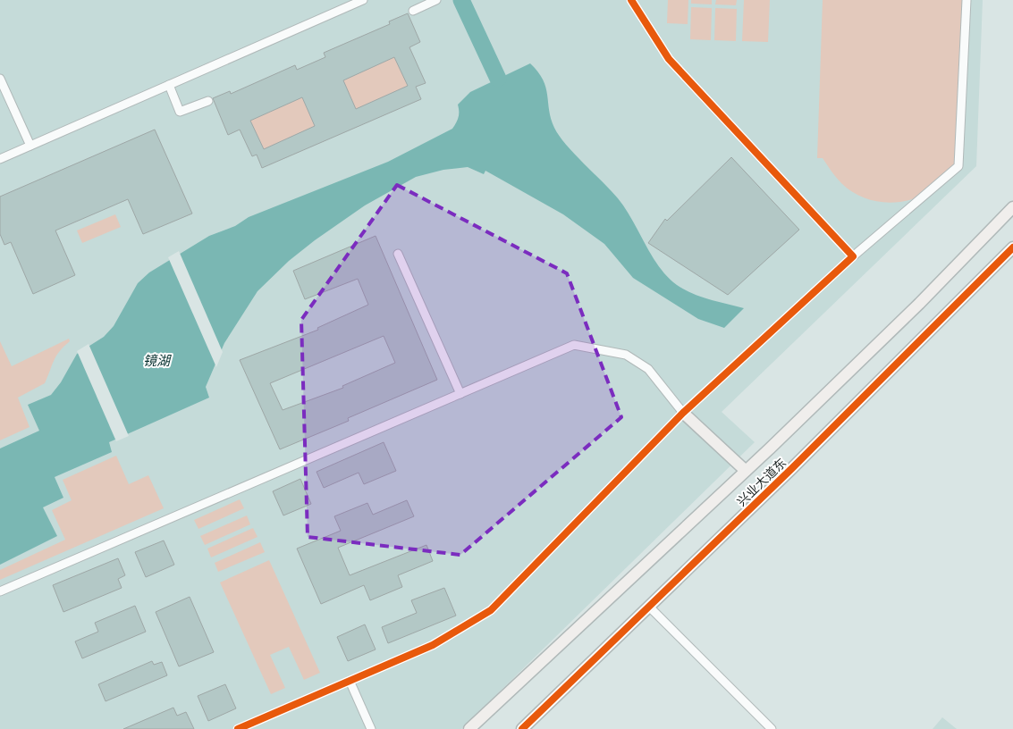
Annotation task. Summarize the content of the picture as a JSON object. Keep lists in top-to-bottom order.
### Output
{
  "streets": {
    "main road": ["兴业大道东"]
  },
  "water": ["镜湖"]
}
